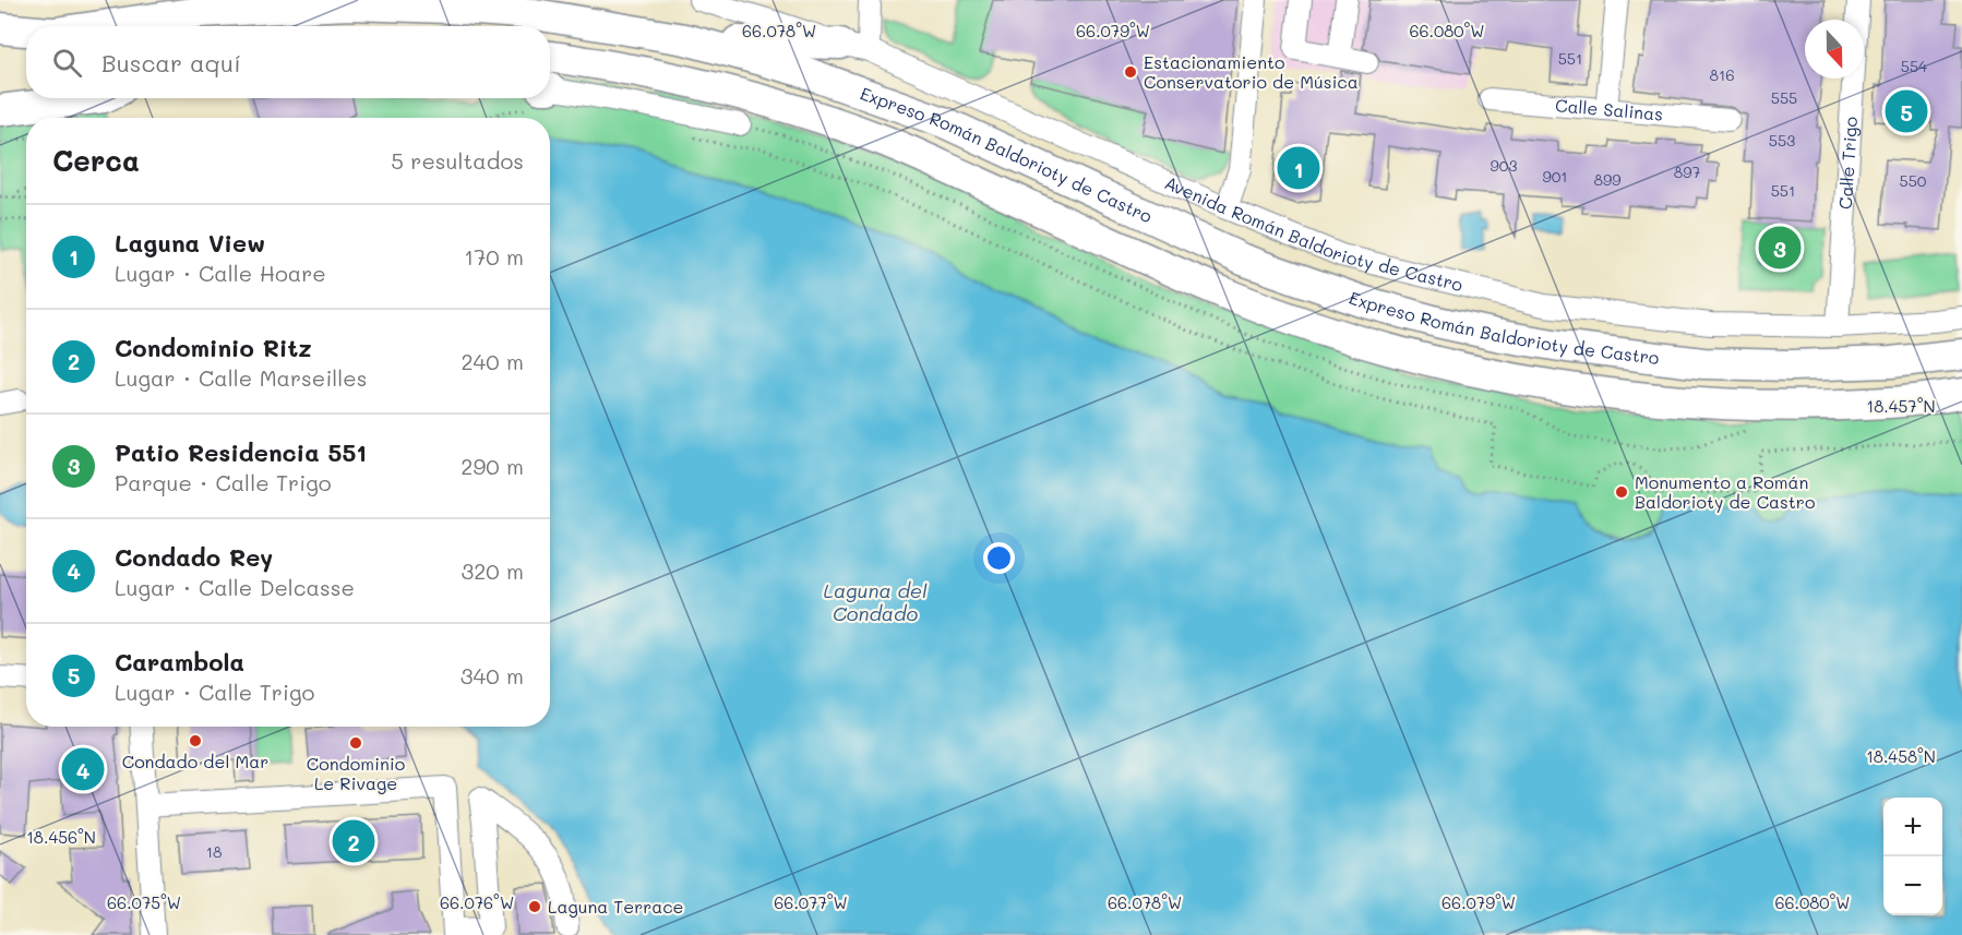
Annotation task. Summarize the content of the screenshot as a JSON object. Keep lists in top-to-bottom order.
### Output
{
  "streets": {
    "highway": ["Expreso Román Baldorioty de Castro"],
    "street": ["Calle Salinas", "Calle Trigo", "Avenida Román Baldorioty de Castro"]
  },
  "crossings": [
    ["Calle Trigo", "Avenida Román Baldorioty de Castro"]
  ],
  "water": ["Laguna del Condado"],
  "places": [
    "Estacionamiento Conservatorio de Música",
    "Monumento a Román Baldorioty de Castro",
    "Condado del Mar",
    "Condominio Le Rivage",
    "Laguna Terrace"
  ],
  "house_numbers": [
    "551",
    "554",
    "816",
    "555",
    "553",
    "903",
    "897",
    "901",
    "899",
    "550",
    "551",
    "18"
  ],
  "north": "bottom",
  "page": {
    "search": "Buscar aquí",
    "pins": [
      "5",
      "1",
      "3",
      "4",
      "2"
    ],
    "heading": ["Cerca", "5 resultados"],
    "list": [
      {
        "mark": "1",
        "name": "Laguna View",
        "note": "Lugar · Calle Hoare",
        "value": "170 m"
      },
      {
        "mark": "2",
        "name": "Condominio Ritz",
        "note": "Lugar · Calle Marseilles",
        "value": "240 m"
      },
      {
        "mark": "3",
        "name": "Patio Residencia 551",
        "note": "Parque · Calle Trigo",
        "value": "290 m"
      },
      {
        "mark": "4",
        "name": "Condado Rey",
        "note": "Lugar · Calle Delcasse",
        "value": "320 m"
      },
      {
        "mark": "5",
        "name": "Carambola",
        "note": "Lugar · Calle Trigo",
        "value": "340 m"
      }
    ],
    "map_buttons": ["+", "−"]
  },
  "coordinates": [
    "66.078°W",
    "66.080°W",
    "66.079°W",
    "18.457°N",
    "18.458°N",
    "18.456°N",
    "66.075°W",
    "66.076°W",
    "66.077°W"
  ]
}
